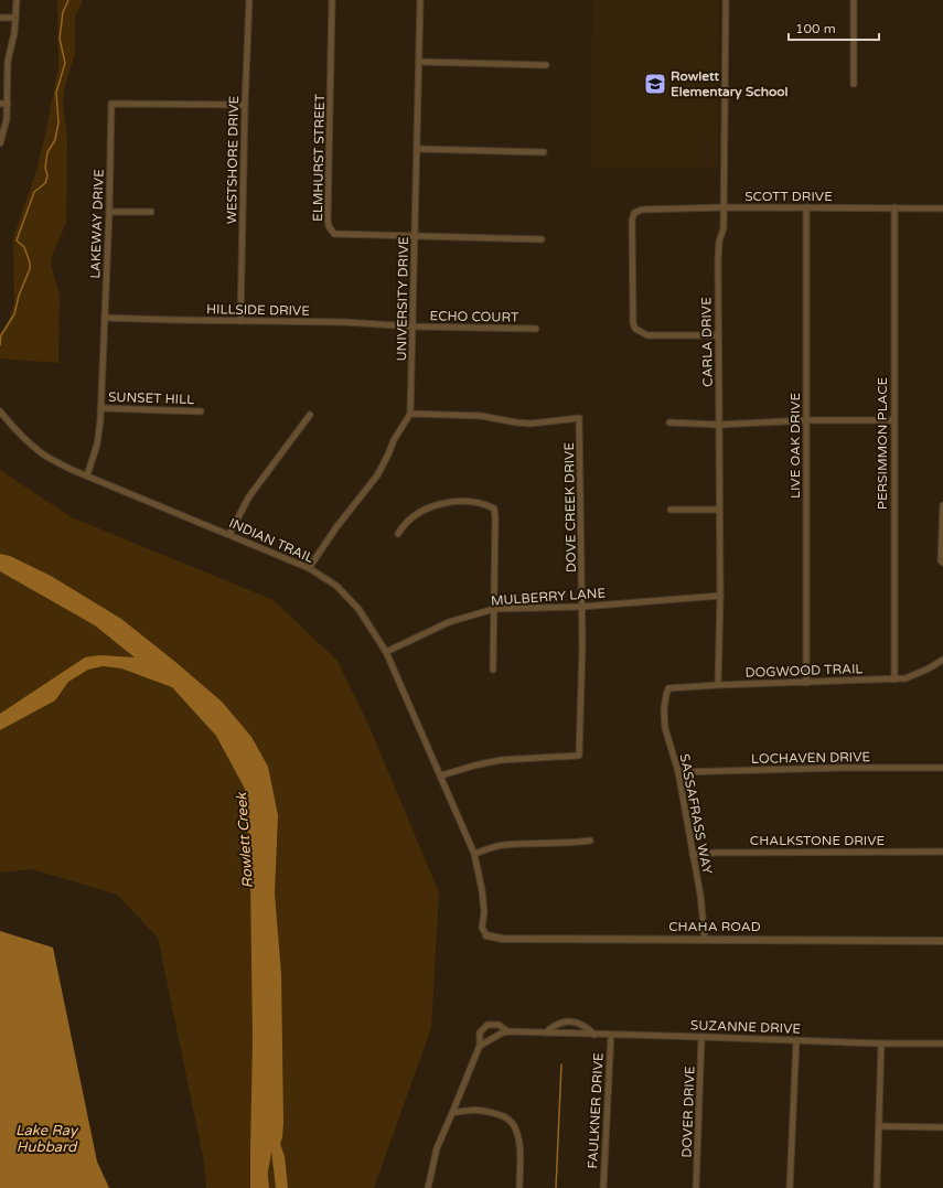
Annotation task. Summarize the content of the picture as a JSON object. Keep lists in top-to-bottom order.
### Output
{
  "streets": {
    "street": [
      "ELMHURST STREET",
      "WESTSHORE DRIVE",
      "SCOTT DRIVE",
      "LAKEWAY DRIVE",
      "UNIVERSITY DRIVE",
      "HILLSIDE DRIVE",
      "ECHO COURT",
      "CARLA DRIVE",
      "SUNSET HILL",
      "PERSIMMON PLACE",
      "LIVE OAK DRIVE",
      "DOVE CREEK DRIVE",
      "INDIAN TRAIL",
      "MULBERRY LANE",
      "DOGWOOD TRAIL",
      "LOCHAVEN DRIVE",
      "SASSAFRASS WAY",
      "CHALKSTONE DRIVE",
      "CHAHA ROAD",
      "SUZANNE DRIVE",
      "FAULKNER DRIVE",
      "DOVER DRIVE"
    ]
  },
  "crossings": [
    ["ELMHURST STREET", "UNIVERSITY DRIVE"],
    ["WESTSHORE DRIVE", "LAKEWAY DRIVE"],
    ["WESTSHORE DRIVE", "HILLSIDE DRIVE"],
    ["SCOTT DRIVE", "CARLA DRIVE"],
    ["SCOTT DRIVE", "PERSIMMON PLACE"],
    ["SCOTT DRIVE", "LIVE OAK DRIVE"],
    ["LAKEWAY DRIVE", "HILLSIDE DRIVE"],
    ["LAKEWAY DRIVE", "SUNSET HILL"],
    ["LAKEWAY DRIVE", "INDIAN TRAIL"],
    ["UNIVERSITY DRIVE", "HILLSIDE DRIVE"],
    ["UNIVERSITY DRIVE", "ECHO COURT"],
    ["UNIVERSITY DRIVE", "DOVE CREEK DRIVE"],
    ["UNIVERSITY DRIVE", "INDIAN TRAIL"],
    ["HILLSIDE DRIVE", "ECHO COURT"],
    ["CARLA DRIVE", "MULBERRY LANE"],
    ["CARLA DRIVE", "DOGWOOD TRAIL"],
    ["PERSIMMON PLACE", "DOGWOOD TRAIL"],
    ["LIVE OAK DRIVE", "DOGWOOD TRAIL"],
    ["DOVE CREEK DRIVE", "INDIAN TRAIL"],
    ["DOVE CREEK DRIVE", "MULBERRY LANE"],
    ["INDIAN TRAIL", "MULBERRY LANE"],
    ["INDIAN TRAIL", "CHAHA ROAD"],
    ["DOGWOOD TRAIL", "SASSAFRASS WAY"],
    ["LOCHAVEN DRIVE", "SASSAFRASS WAY"],
    ["SASSAFRASS WAY", "CHALKSTONE DRIVE"],
    ["SASSAFRASS WAY", "CHAHA ROAD"],
    ["SUZANNE DRIVE", "FAULKNER DRIVE"],
    ["SUZANNE DRIVE", "DOVER DRIVE"]
  ],
  "water": ["Rowlett Creek", "Lake Ray Hubbard"],
  "places": {
    "school or university": ["Rowlett Elementary School"]
  },
  "scale_bar": "100 m"
}
